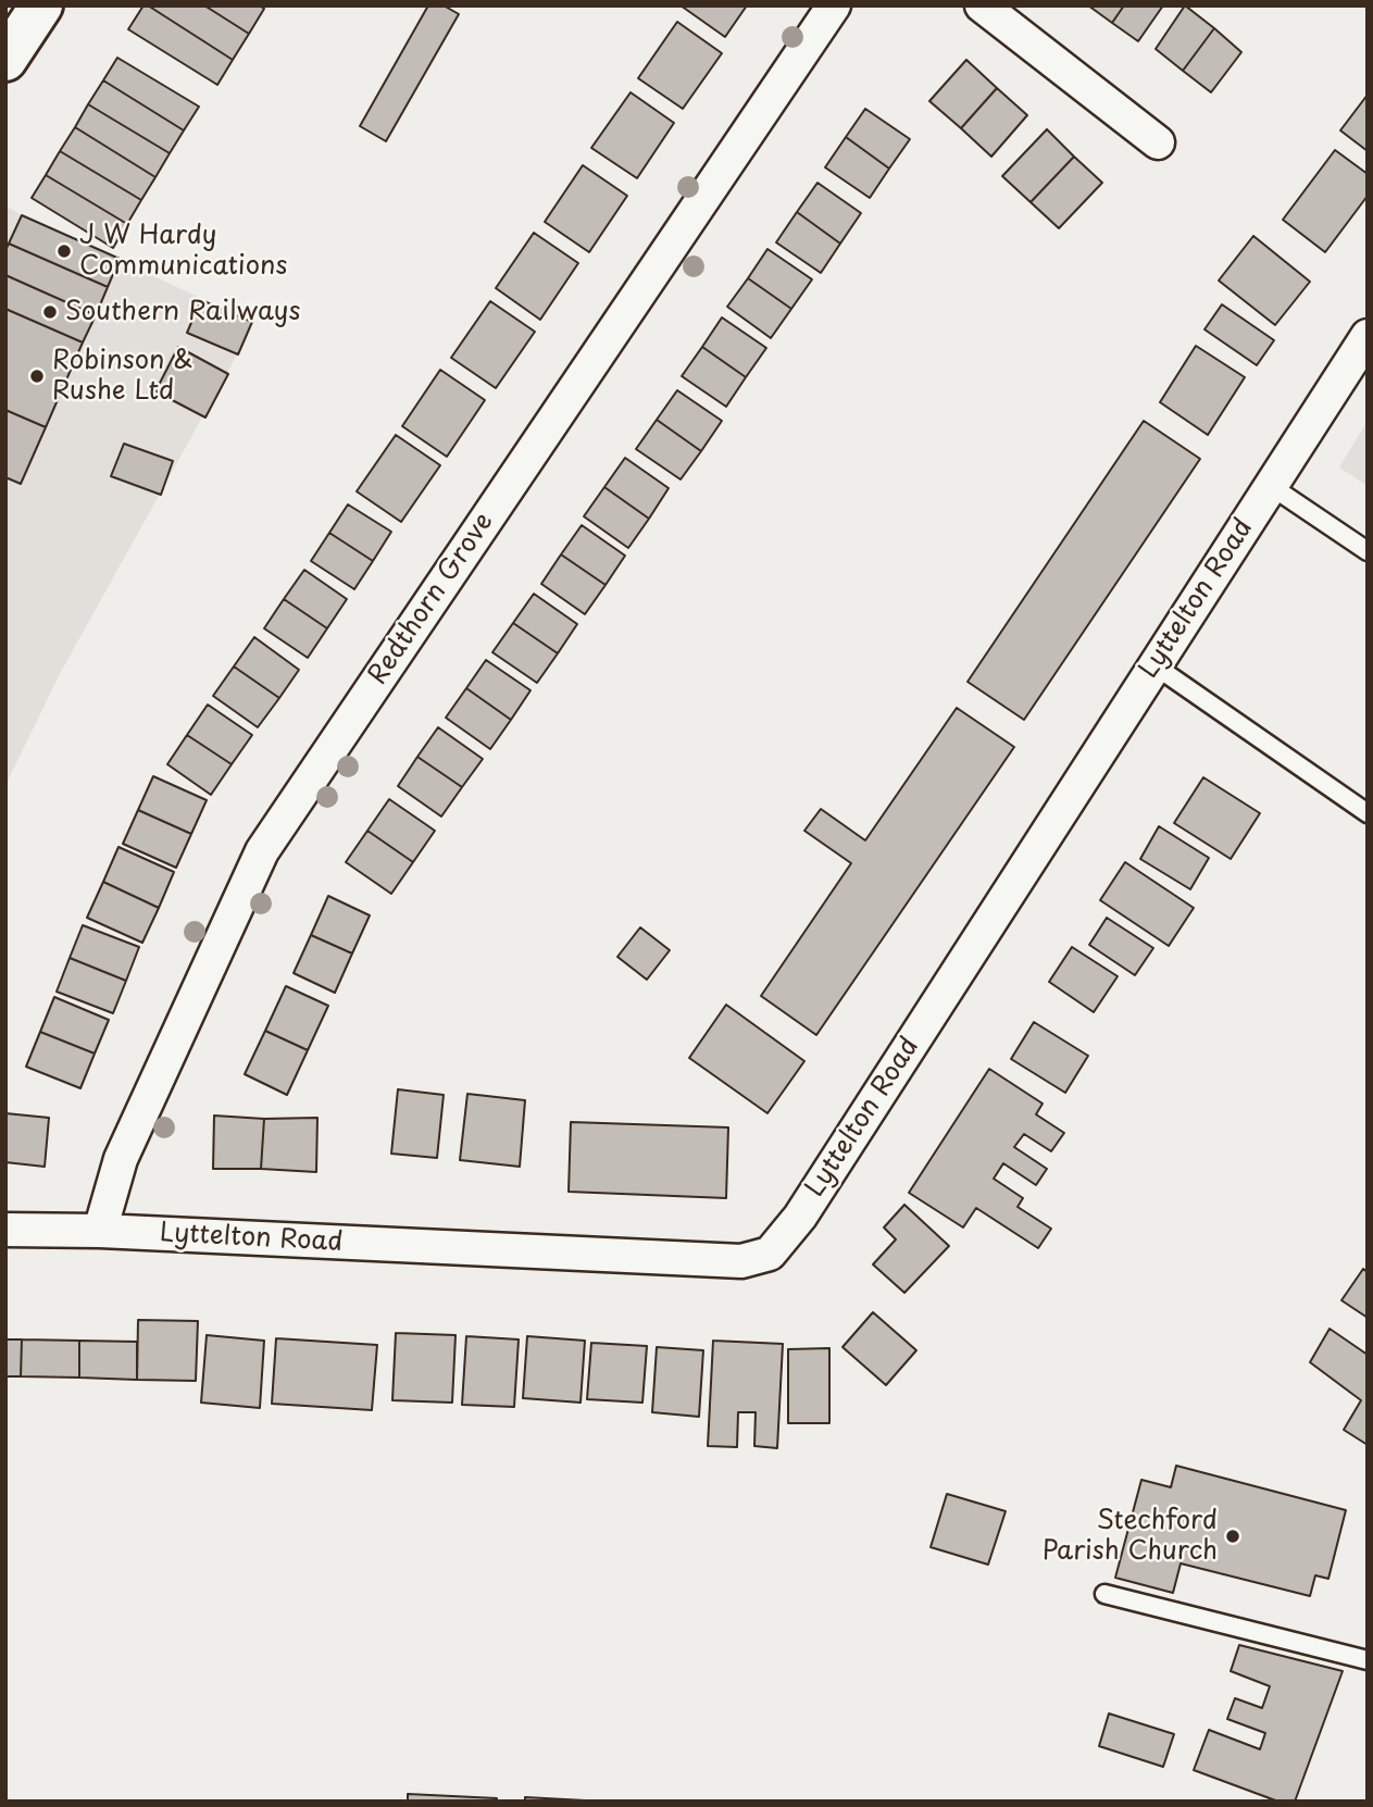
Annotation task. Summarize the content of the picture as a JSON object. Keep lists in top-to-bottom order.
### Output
{
  "streets": {
    "street": ["Redthorn Grove", "Lyttelton Road"]
  },
  "crossings": [
    ["Redthorn Grove", "Lyttelton Road"]
  ],
  "places": [
    "J W Hardy Communications",
    "Southern Railways",
    "Robinson & Rushe Ltd",
    "Stechford Parish Church"
  ]
}
